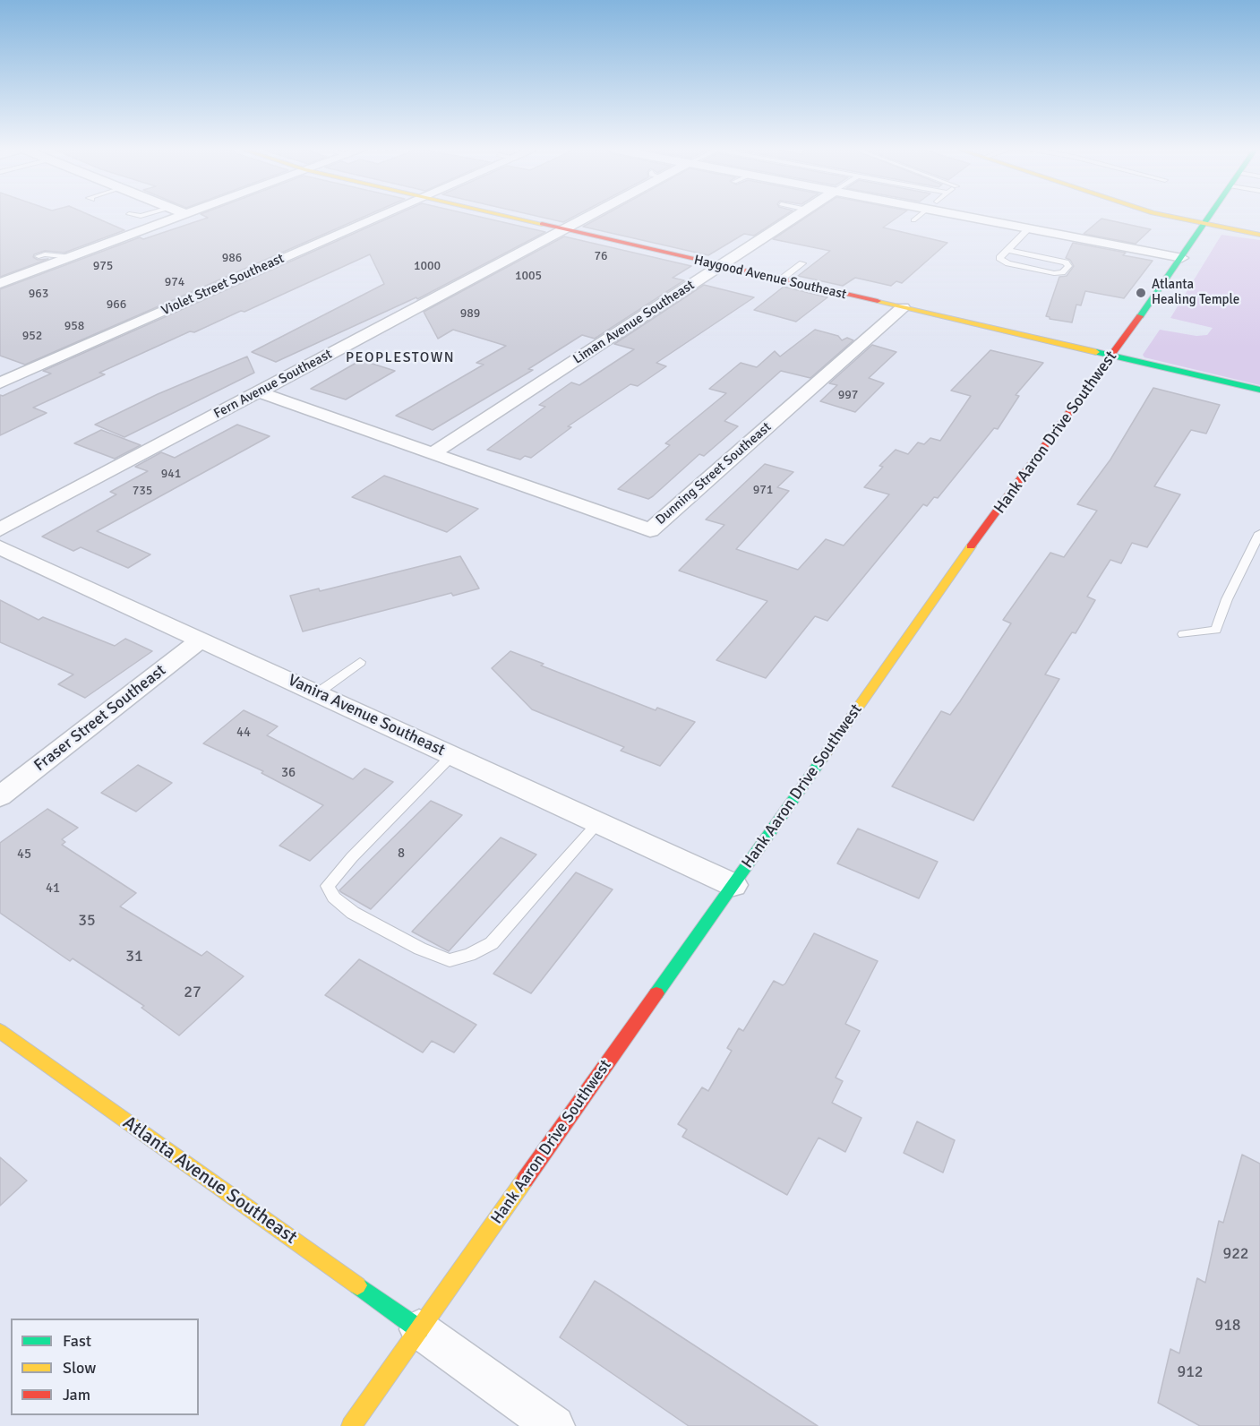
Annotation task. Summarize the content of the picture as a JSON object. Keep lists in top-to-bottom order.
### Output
{
  "streets": {
    "street": [
      "Haygood Avenue Southeast",
      "Violet Street Southeast",
      "Liman Avenue Southeast",
      "Fern Avenue Southeast",
      "Hank Aaron Drive Southwest",
      "Dunning Street Southeast",
      "Vanira Avenue Southeast",
      "Fraser Street Southeast",
      "Atlanta Avenue Southeast"
    ]
  },
  "crossings": [
    ["Haygood Avenue Southeast", "Liman Avenue Southeast"],
    ["Haygood Avenue Southeast", "Fern Avenue Southeast"],
    ["Haygood Avenue Southeast", "Hank Aaron Drive Southwest"],
    ["Haygood Avenue Southeast", "Dunning Street Southeast"],
    ["Liman Avenue Southeast", "Dunning Street Southeast"],
    ["Hank Aaron Drive Southwest", "Vanira Avenue Southeast"],
    ["Hank Aaron Drive Southwest", "Atlanta Avenue Southeast"],
    ["Vanira Avenue Southeast", "Fraser Street Southeast"]
  ],
  "districts": ["PEOPLESTOWN"],
  "places": ["Atlanta Healing Temple"],
  "house_numbers": [
    "76",
    "986",
    "975",
    "1000",
    "1005",
    "974",
    "963",
    "966",
    "989",
    "958",
    "952",
    "997",
    "941",
    "971",
    "735",
    "44",
    "36",
    "8",
    "45",
    "41",
    "35",
    "31",
    "27",
    "922",
    "918",
    "912"
  ],
  "legend": ["Fast", "Slow", "Jam"]
}
